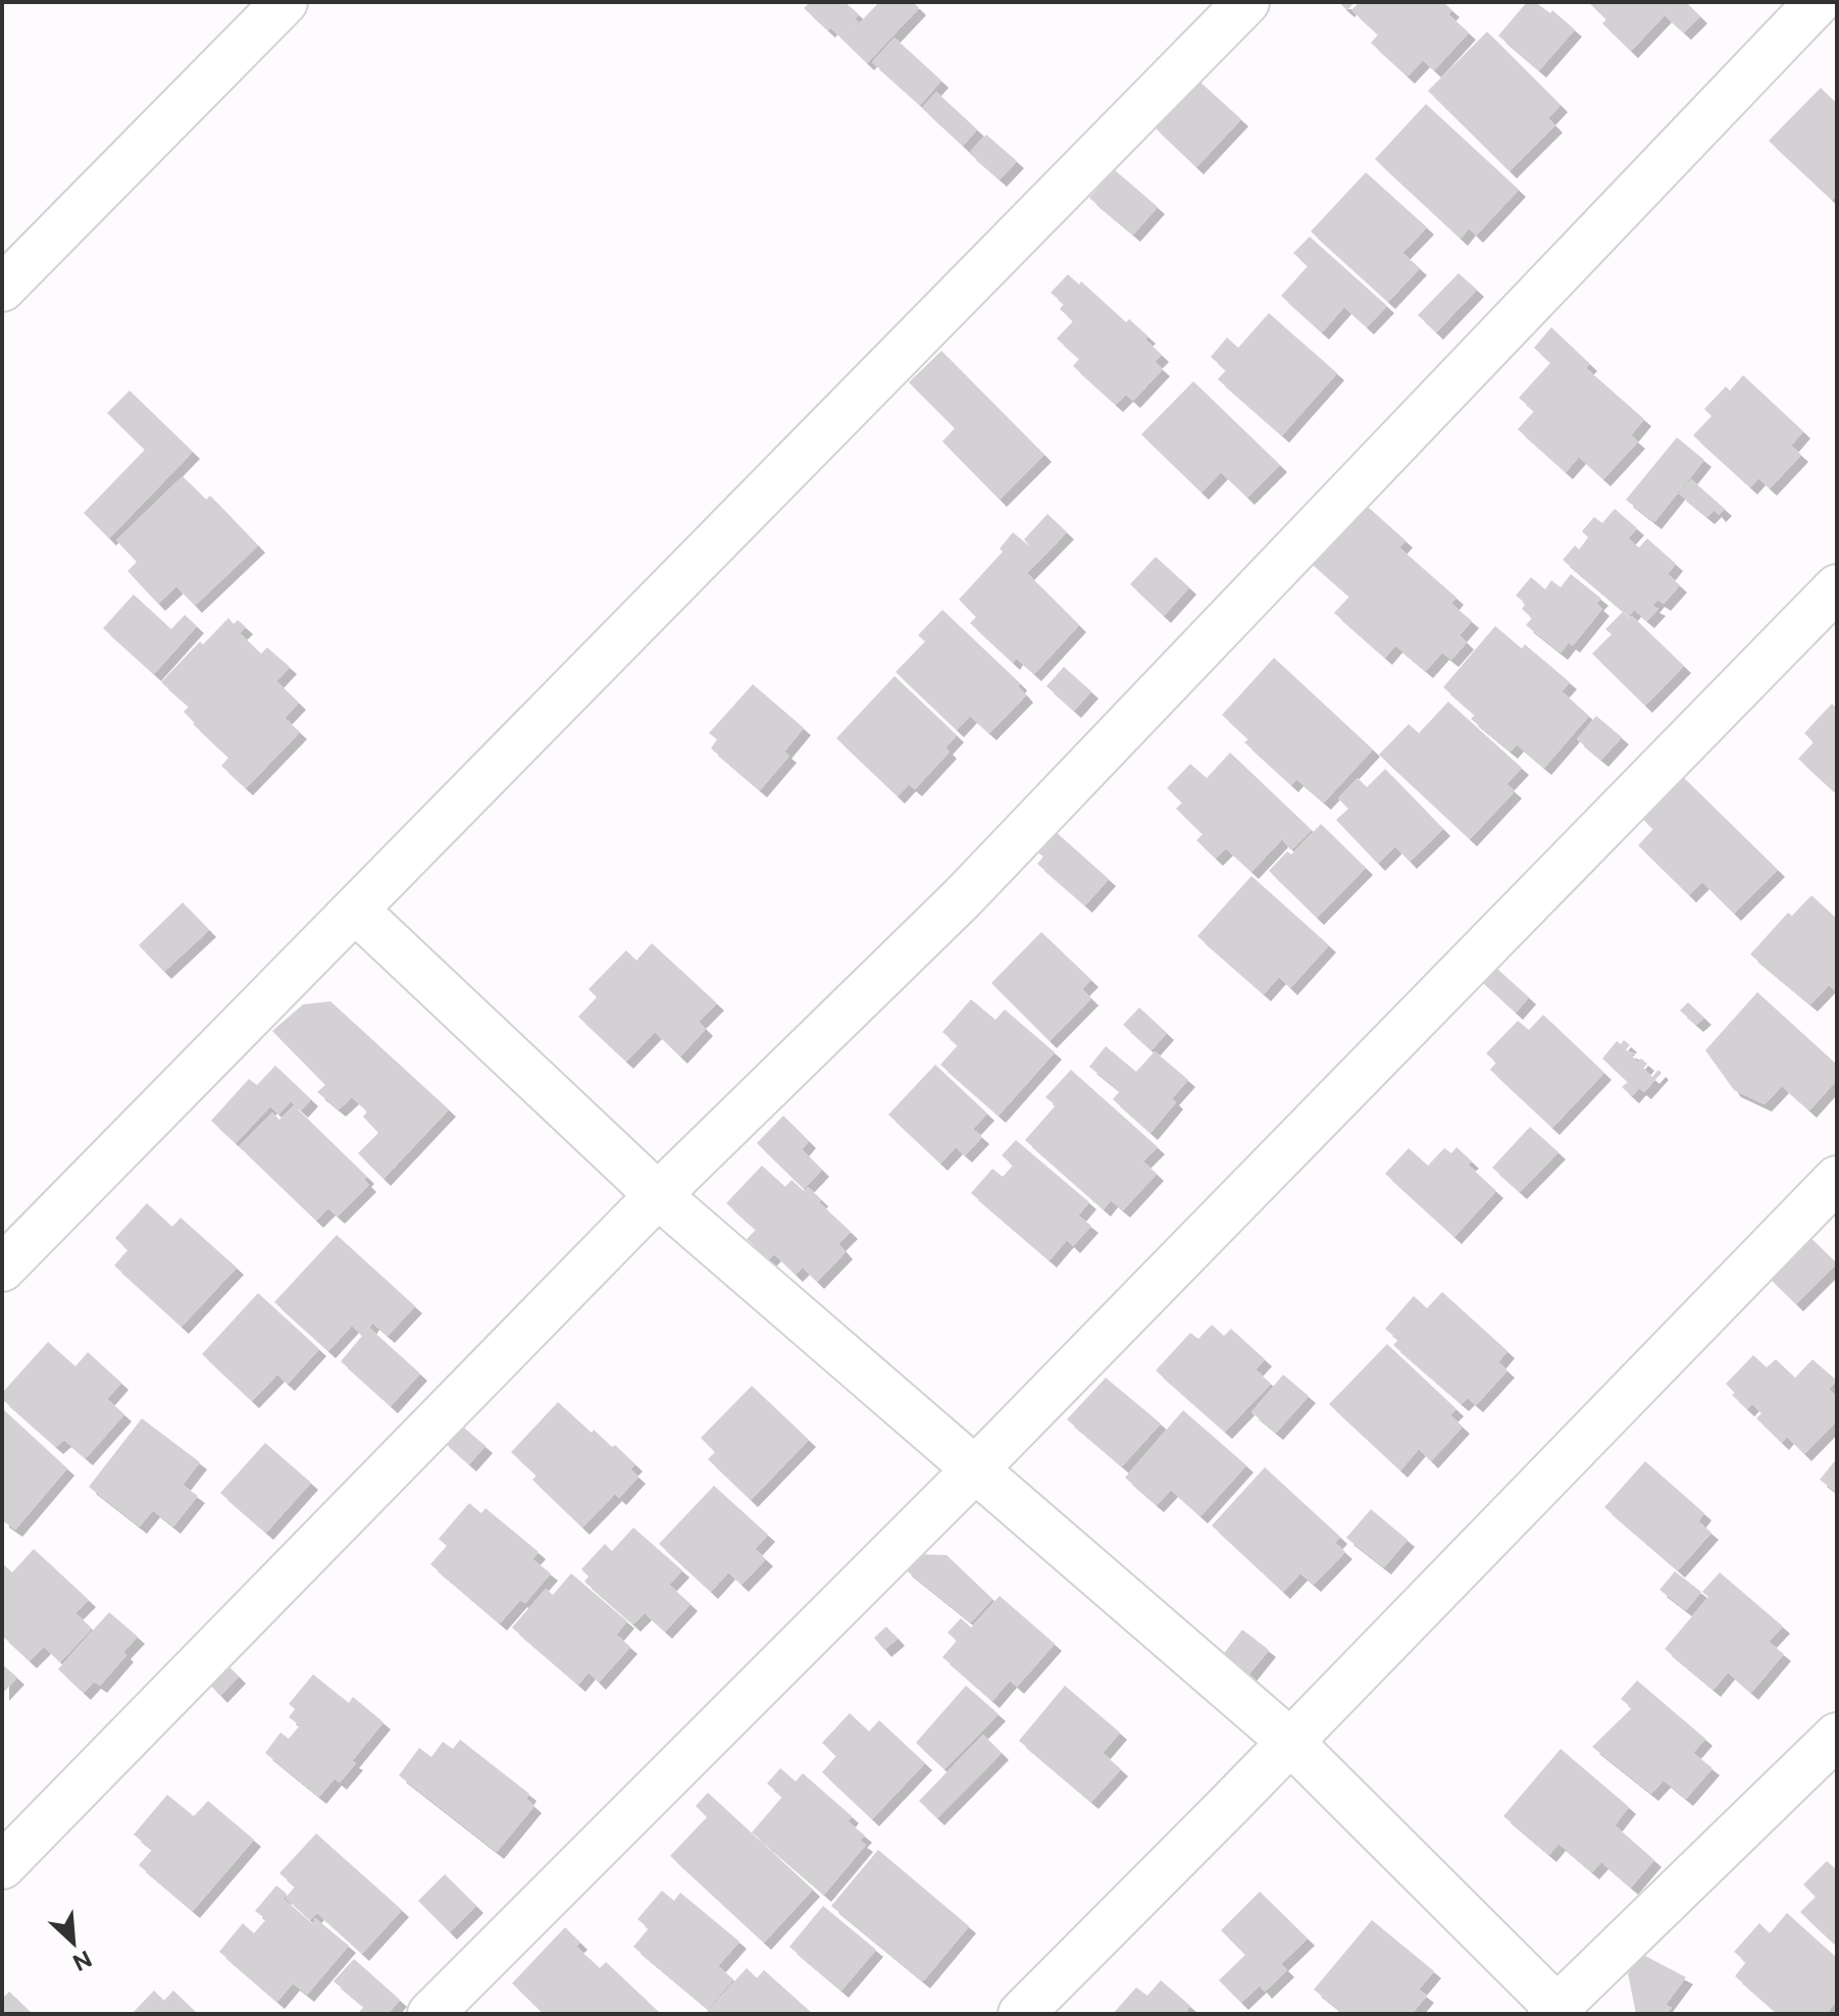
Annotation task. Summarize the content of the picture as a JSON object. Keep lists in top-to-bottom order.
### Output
{
  "north": "bottom right"
}
